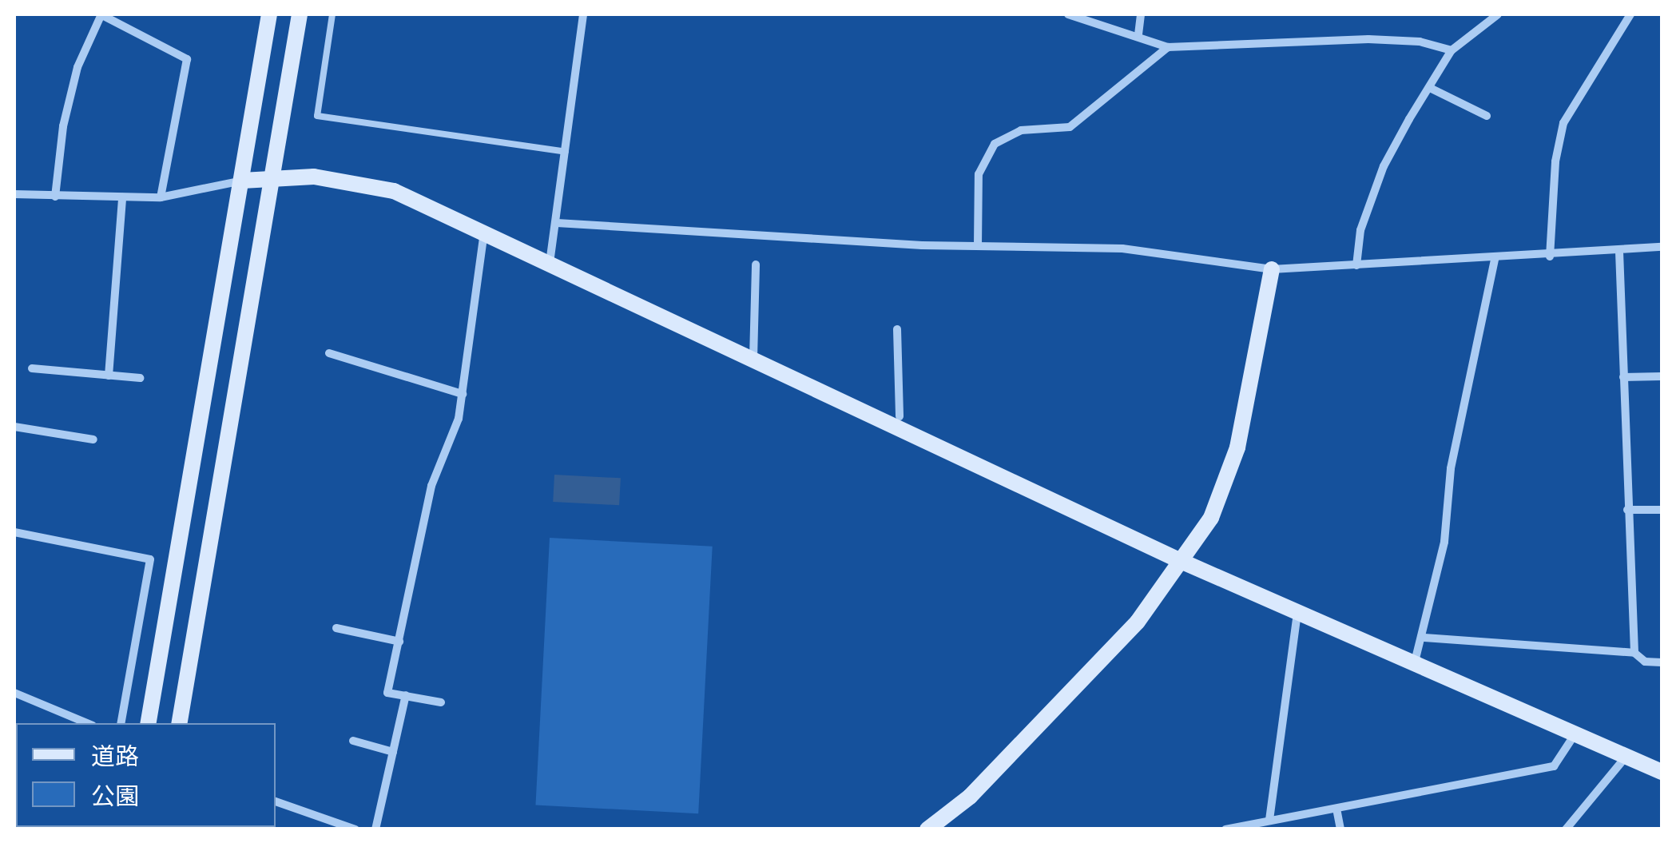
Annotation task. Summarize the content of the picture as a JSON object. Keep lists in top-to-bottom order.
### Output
{
  "legend": ["道路", "公園"]
}
